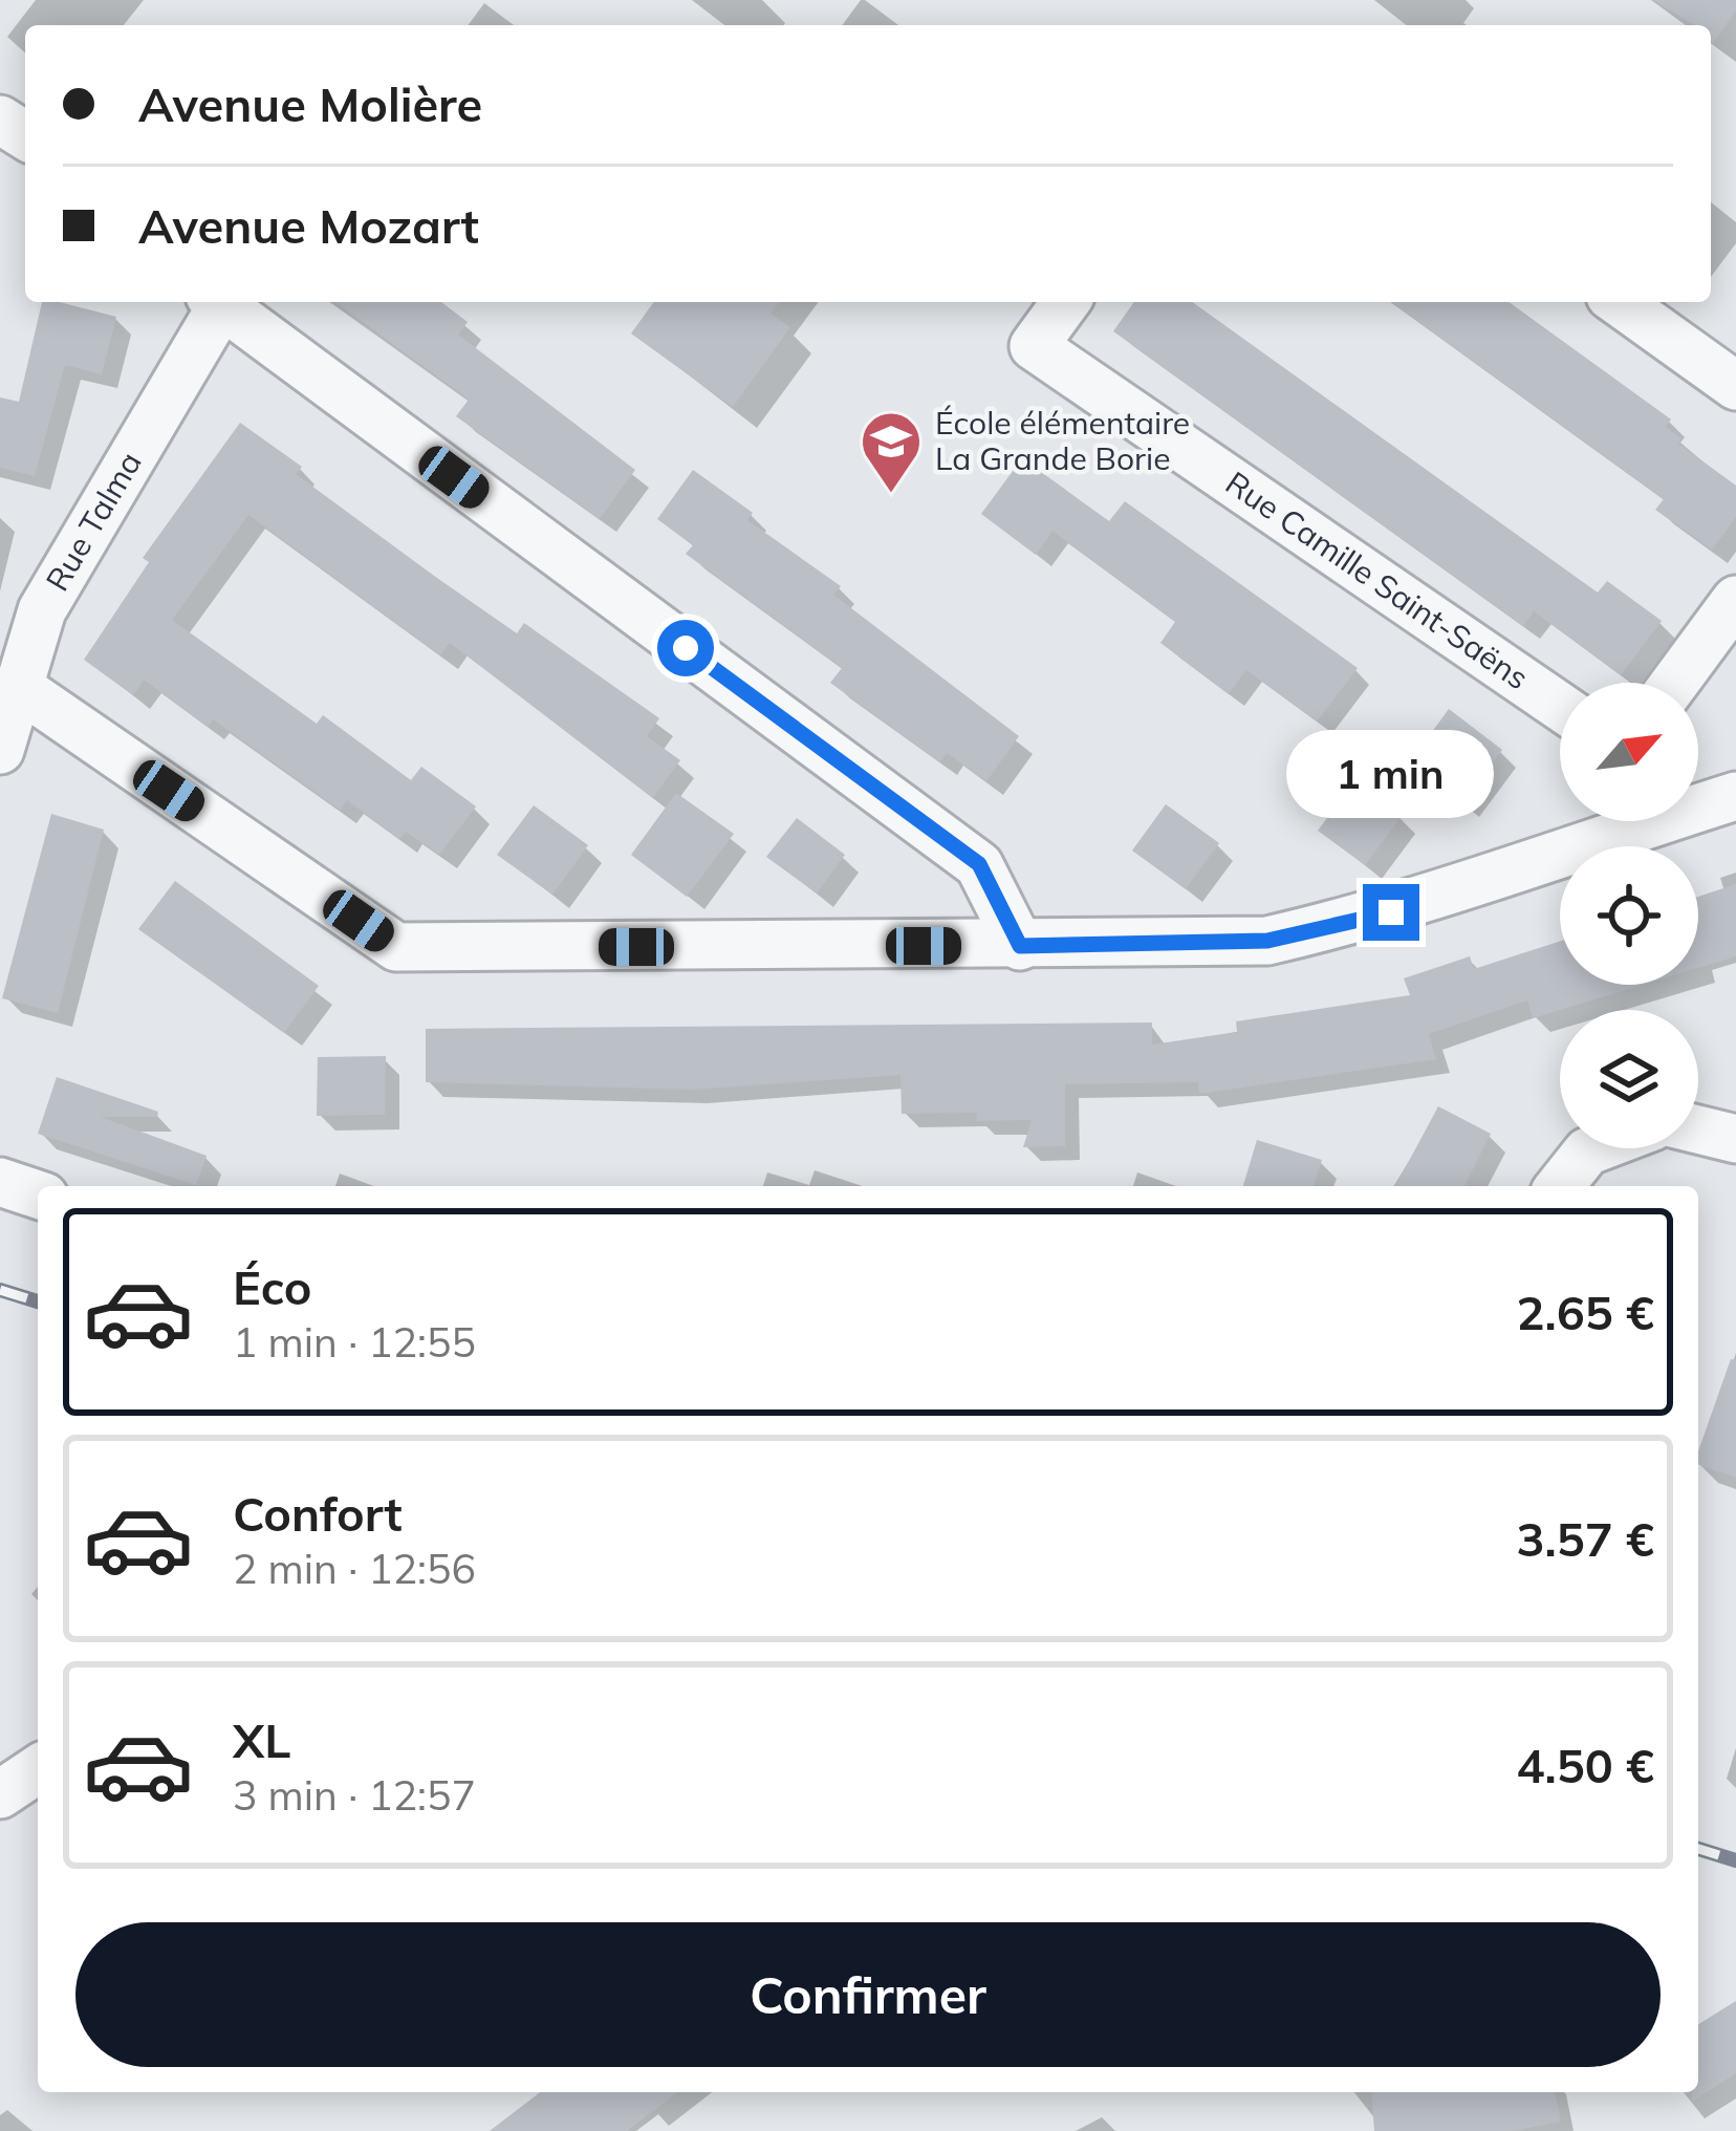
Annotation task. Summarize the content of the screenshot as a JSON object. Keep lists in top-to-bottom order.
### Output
{
  "streets": {
    "street": ["Rue Talma", "Rue Camille Saint-Saëns"]
  },
  "places": {
    "school or university": ["École élémentaire La Grande Borie"]
  },
  "north": "top right",
  "page": {
    "banner": ["Avenue Molière", "Avenue Mozart"],
    "bubble": "1 min",
    "list": [
      {
        "name": "Éco",
        "note": "1 min · 12:55",
        "value": "2.65 €"
      },
      {
        "name": "Confort",
        "note": "2 min · 12:56",
        "value": "3.57 €"
      },
      {
        "name": "XL",
        "note": "3 min · 12:57",
        "value": "4.50 €"
      }
    ],
    "buttons": "Confirmer"
  }
}
